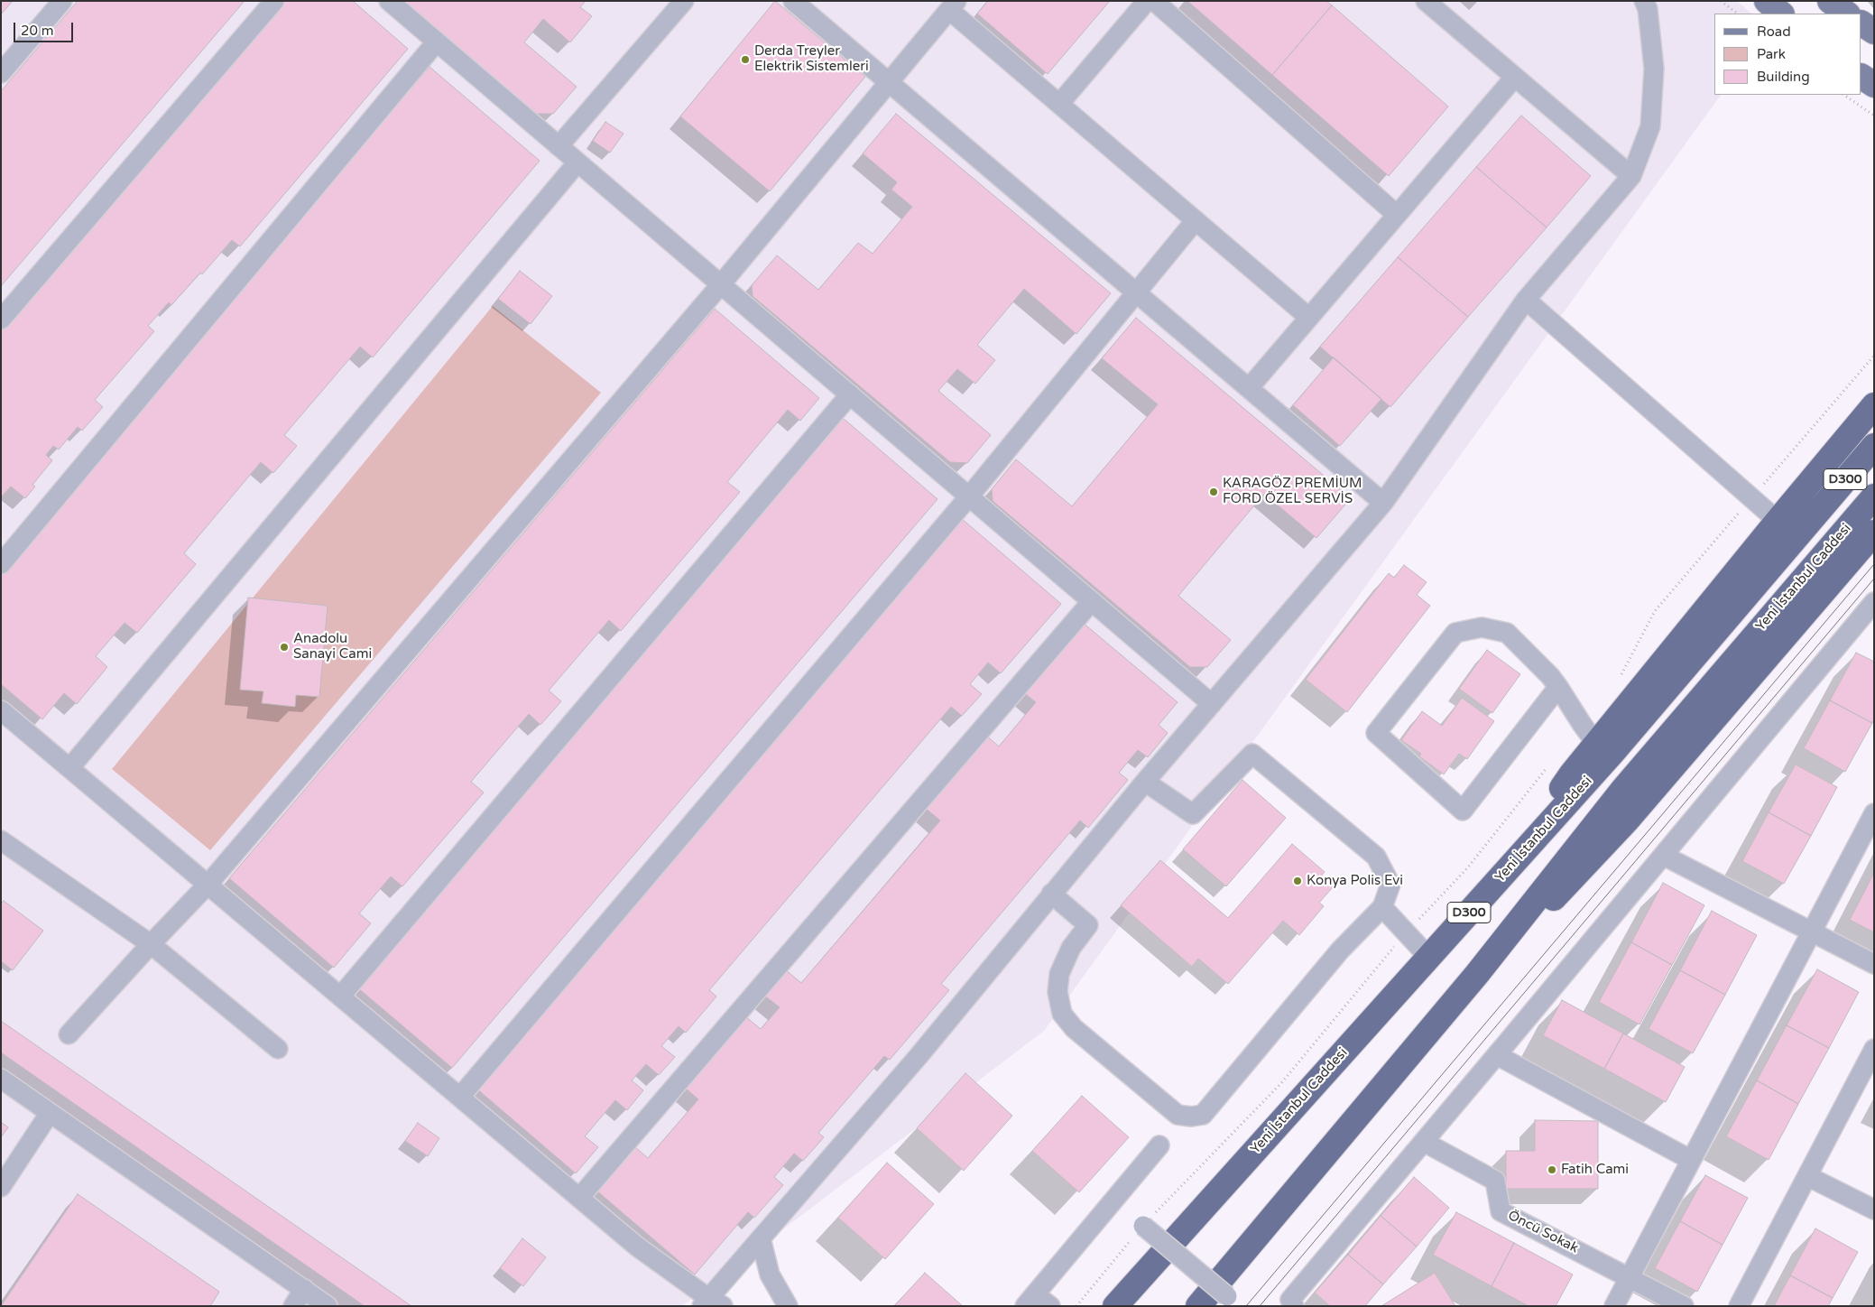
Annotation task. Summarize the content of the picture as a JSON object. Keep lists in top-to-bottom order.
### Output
{
  "streets": {
    "highway": ["D300", "Yeni İstanbul Caddesi"],
    "street": ["Öncü Sokak"]
  },
  "places": [
    "Derda Treyler Elektrik Sistemleri",
    "KARAGÖZ PREMİUM FORD ÖZEL SERVİS",
    "Anadolu Sanayi Cami",
    "Konya Polis Evi",
    "Fatih Cami"
  ],
  "legend": ["Road", "Park", "Building"],
  "scale_bar": "20 m"
}
